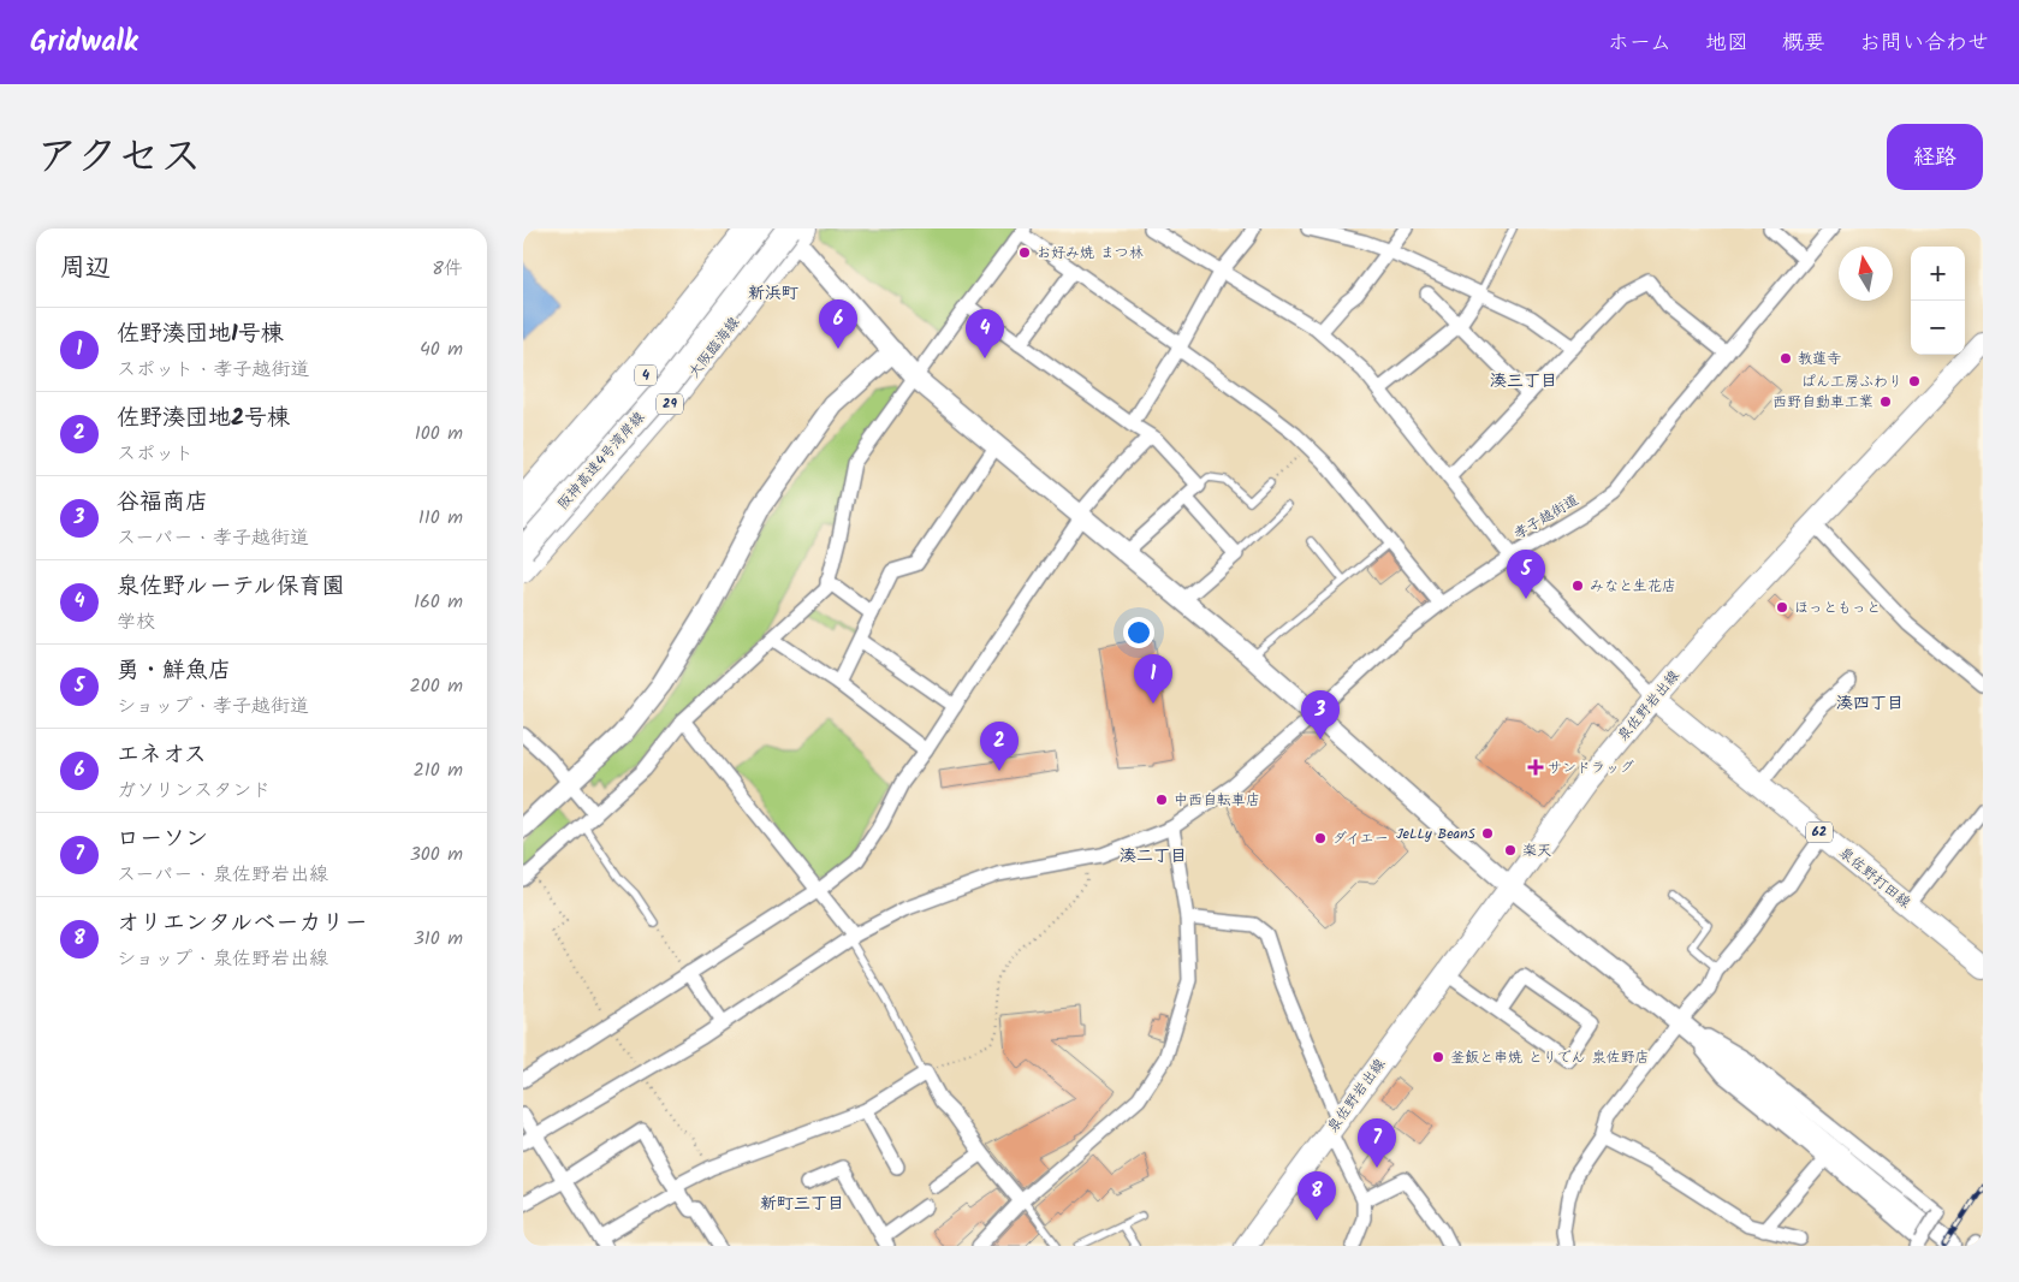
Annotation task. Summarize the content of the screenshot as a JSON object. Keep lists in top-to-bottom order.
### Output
{
  "streets": {
    "highway": ["4", "阪神高速4号湾岸線"],
    "main road": [
      "大阪臨海線",
      "29",
      "泉佐野岩出線",
      "62",
      "泉佐野打田線"
    ],
    "street": ["孝子越街道"]
  },
  "crossings": [
    ["大阪臨海線", "阪神高速4号湾岸線"],
    ["泉佐野岩出線", "泉佐野打田線"]
  ],
  "districts": [
    "新浜町",
    "湊三丁目",
    "湊四丁目",
    "湊二丁目",
    "新町三丁目"
  ],
  "places": {
    "other": [
      "お好み焼 まつ林",
      "教蓮寺",
      "ぱん工房ふわり",
      "西野自動車工業",
      "みなと生花店",
      "ほっともっと",
      "中西自転車店",
      "JeLLy BeanS",
      "ダイエー",
      "楽天",
      "釜飯と串焼 とりでん 泉佐野店"
    ],
    "health": ["サンドラッグ"]
  },
  "north": "top",
  "page": {
    "header": "Gridwalk",
    "nav": [
      "ホーム",
      "地図",
      "概要",
      "お問い合わせ"
    ],
    "title": "アクセス",
    "buttons": "経路",
    "heading": ["周辺", "8件"],
    "map_buttons": ["+", "−"],
    "pins": [
      "6",
      "4",
      "5",
      "1",
      "3",
      "2",
      "7",
      "8"
    ],
    "list": [
      {
        "mark": "1",
        "name": "佐野湊団地1号棟",
        "note": "スポット · 孝子越街道",
        "value": "40 m"
      },
      {
        "mark": "2",
        "name": "佐野湊団地2号棟",
        "note": "スポット",
        "value": "100 m"
      },
      {
        "mark": "3",
        "name": "谷福商店",
        "note": "スーパー · 孝子越街道",
        "value": "110 m"
      },
      {
        "mark": "4",
        "name": "泉佐野ルーテル保育園",
        "note": "学校",
        "value": "160 m"
      },
      {
        "mark": "5",
        "name": "勇・鮮魚店",
        "note": "ショップ · 孝子越街道",
        "value": "200 m"
      },
      {
        "mark": "6",
        "name": "エネオス",
        "note": "ガソリンスタンド",
        "value": "210 m"
      },
      {
        "mark": "7",
        "name": "ローソン",
        "note": "スーパー · 泉佐野岩出線",
        "value": "300 m"
      },
      {
        "mark": "8",
        "name": "オリエンタルベーカリー",
        "note": "ショップ · 泉佐野岩出線",
        "value": "310 m"
      }
    ]
  }
}
